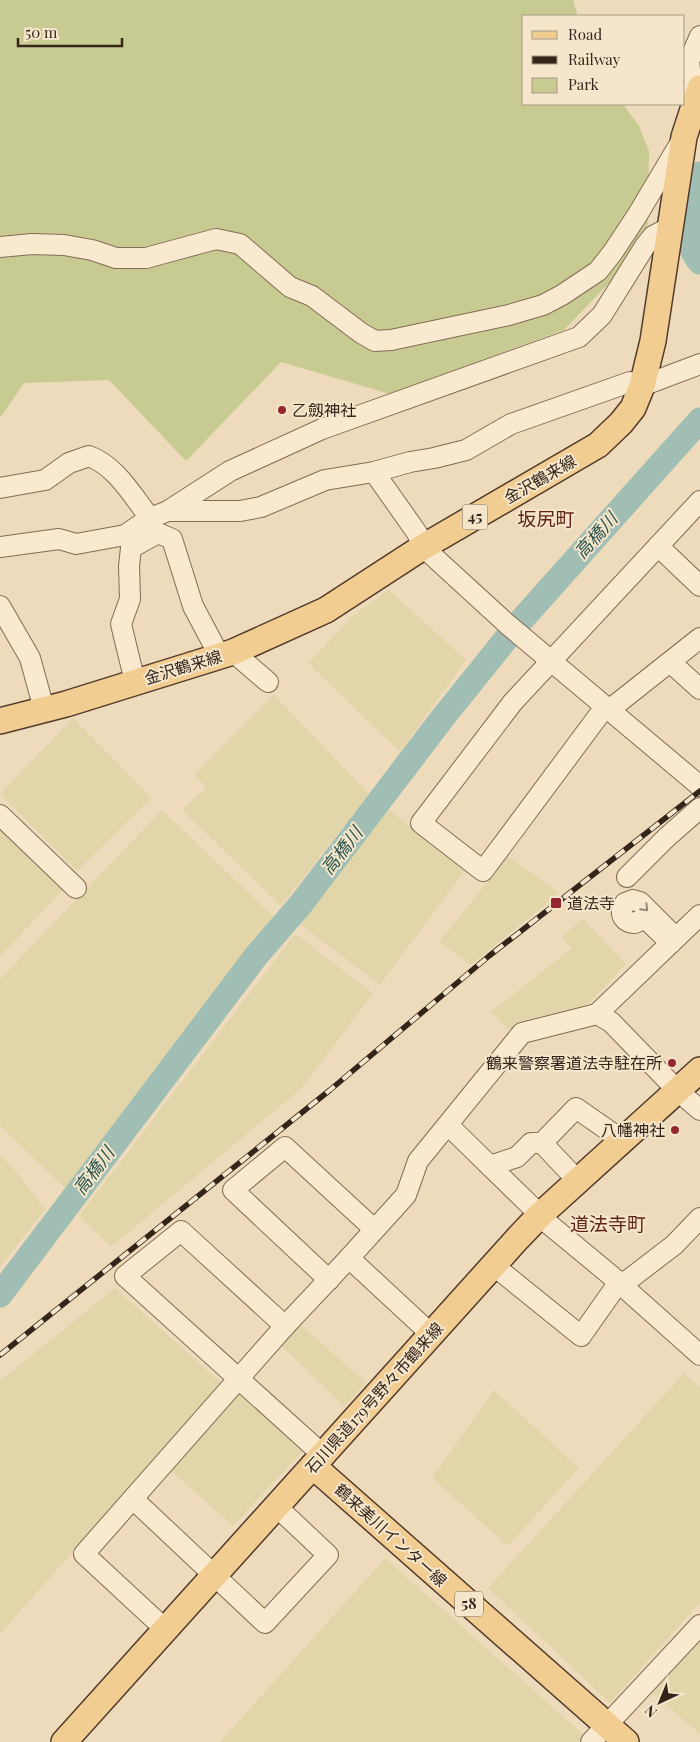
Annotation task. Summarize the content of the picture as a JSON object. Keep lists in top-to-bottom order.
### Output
{
  "streets": {
    "main road": [
      "金沢鶴来線",
      "45",
      "石川県道179号野々市鶴来線",
      "鶴来美川インター線",
      "58"
    ]
  },
  "crossings": [
    ["石川県道179号野々市鶴来線", "鶴来美川インター線"]
  ],
  "districts": ["坂尻町", "道法寺町"],
  "water": ["高橋川"],
  "places": {
    "other": ["乙劔神社", "鶴来警察署道法寺駐在所", "八幡神社"],
    "transit": ["道法寺"]
  },
  "legend": ["Road", "Railway", "Park"],
  "scale_bar": "50 m",
  "north": "bottom left"
}
